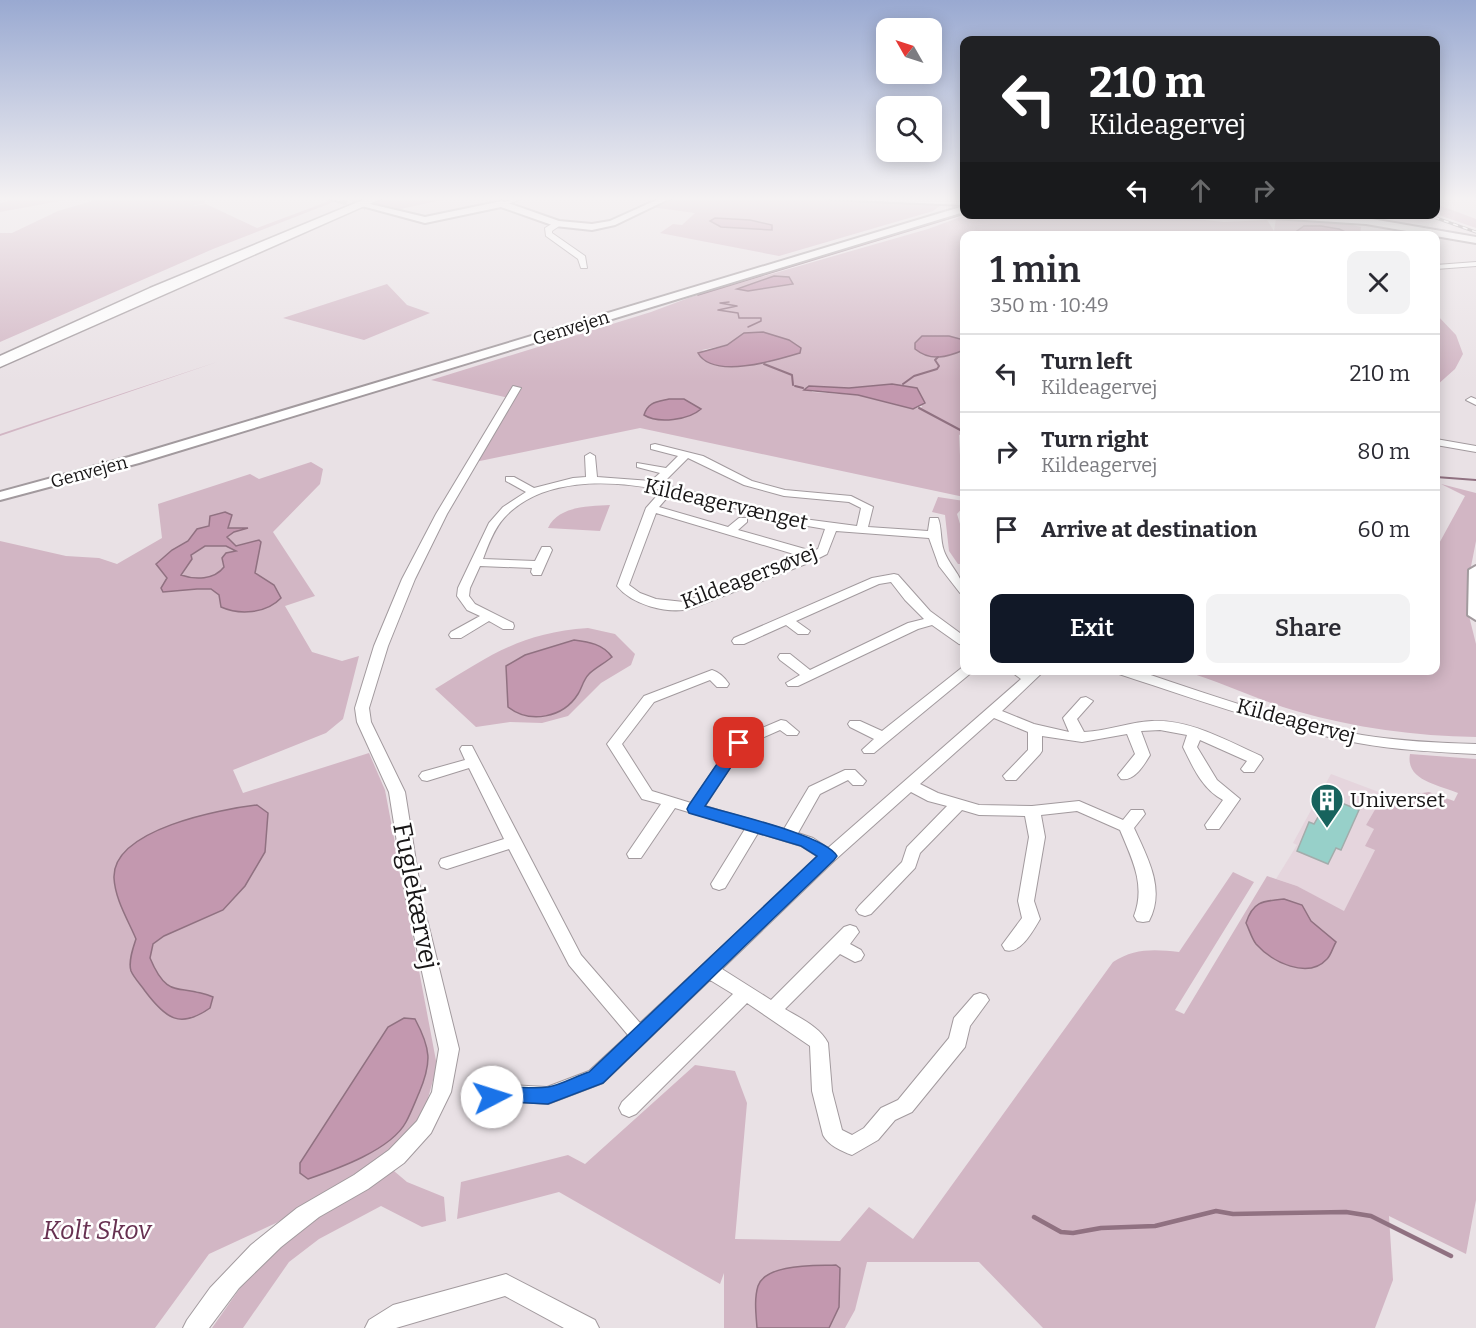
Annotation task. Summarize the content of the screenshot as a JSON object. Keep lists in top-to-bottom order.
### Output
{
  "streets": {
    "street": [
      "Genvejen",
      "Kildeagervænget",
      "Kildeagersøvej",
      "Kildeagervej",
      "Fuglekærvej"
    ]
  },
  "crossings": [
    ["Kildeagervænget", "Kildeagersøvej"]
  ],
  "parks": ["Kolt Skov"],
  "places": {
    "building": ["Universet"]
  },
  "north": "top left",
  "page": {
    "turn": ["210 m", "Kildeagervej"],
    "heading": ["1 min", "350 m · 10:49"],
    "list": [
      {
        "name": "Turn left",
        "note": "Kildeagervej",
        "value": "210 m"
      },
      {
        "name": "Turn right",
        "note": "Kildeagervej",
        "value": "80 m"
      },
      {
        "name": "Arrive at destination",
        "value": "60 m"
      }
    ],
    "buttons": ["Exit", "Share"]
  }
}
